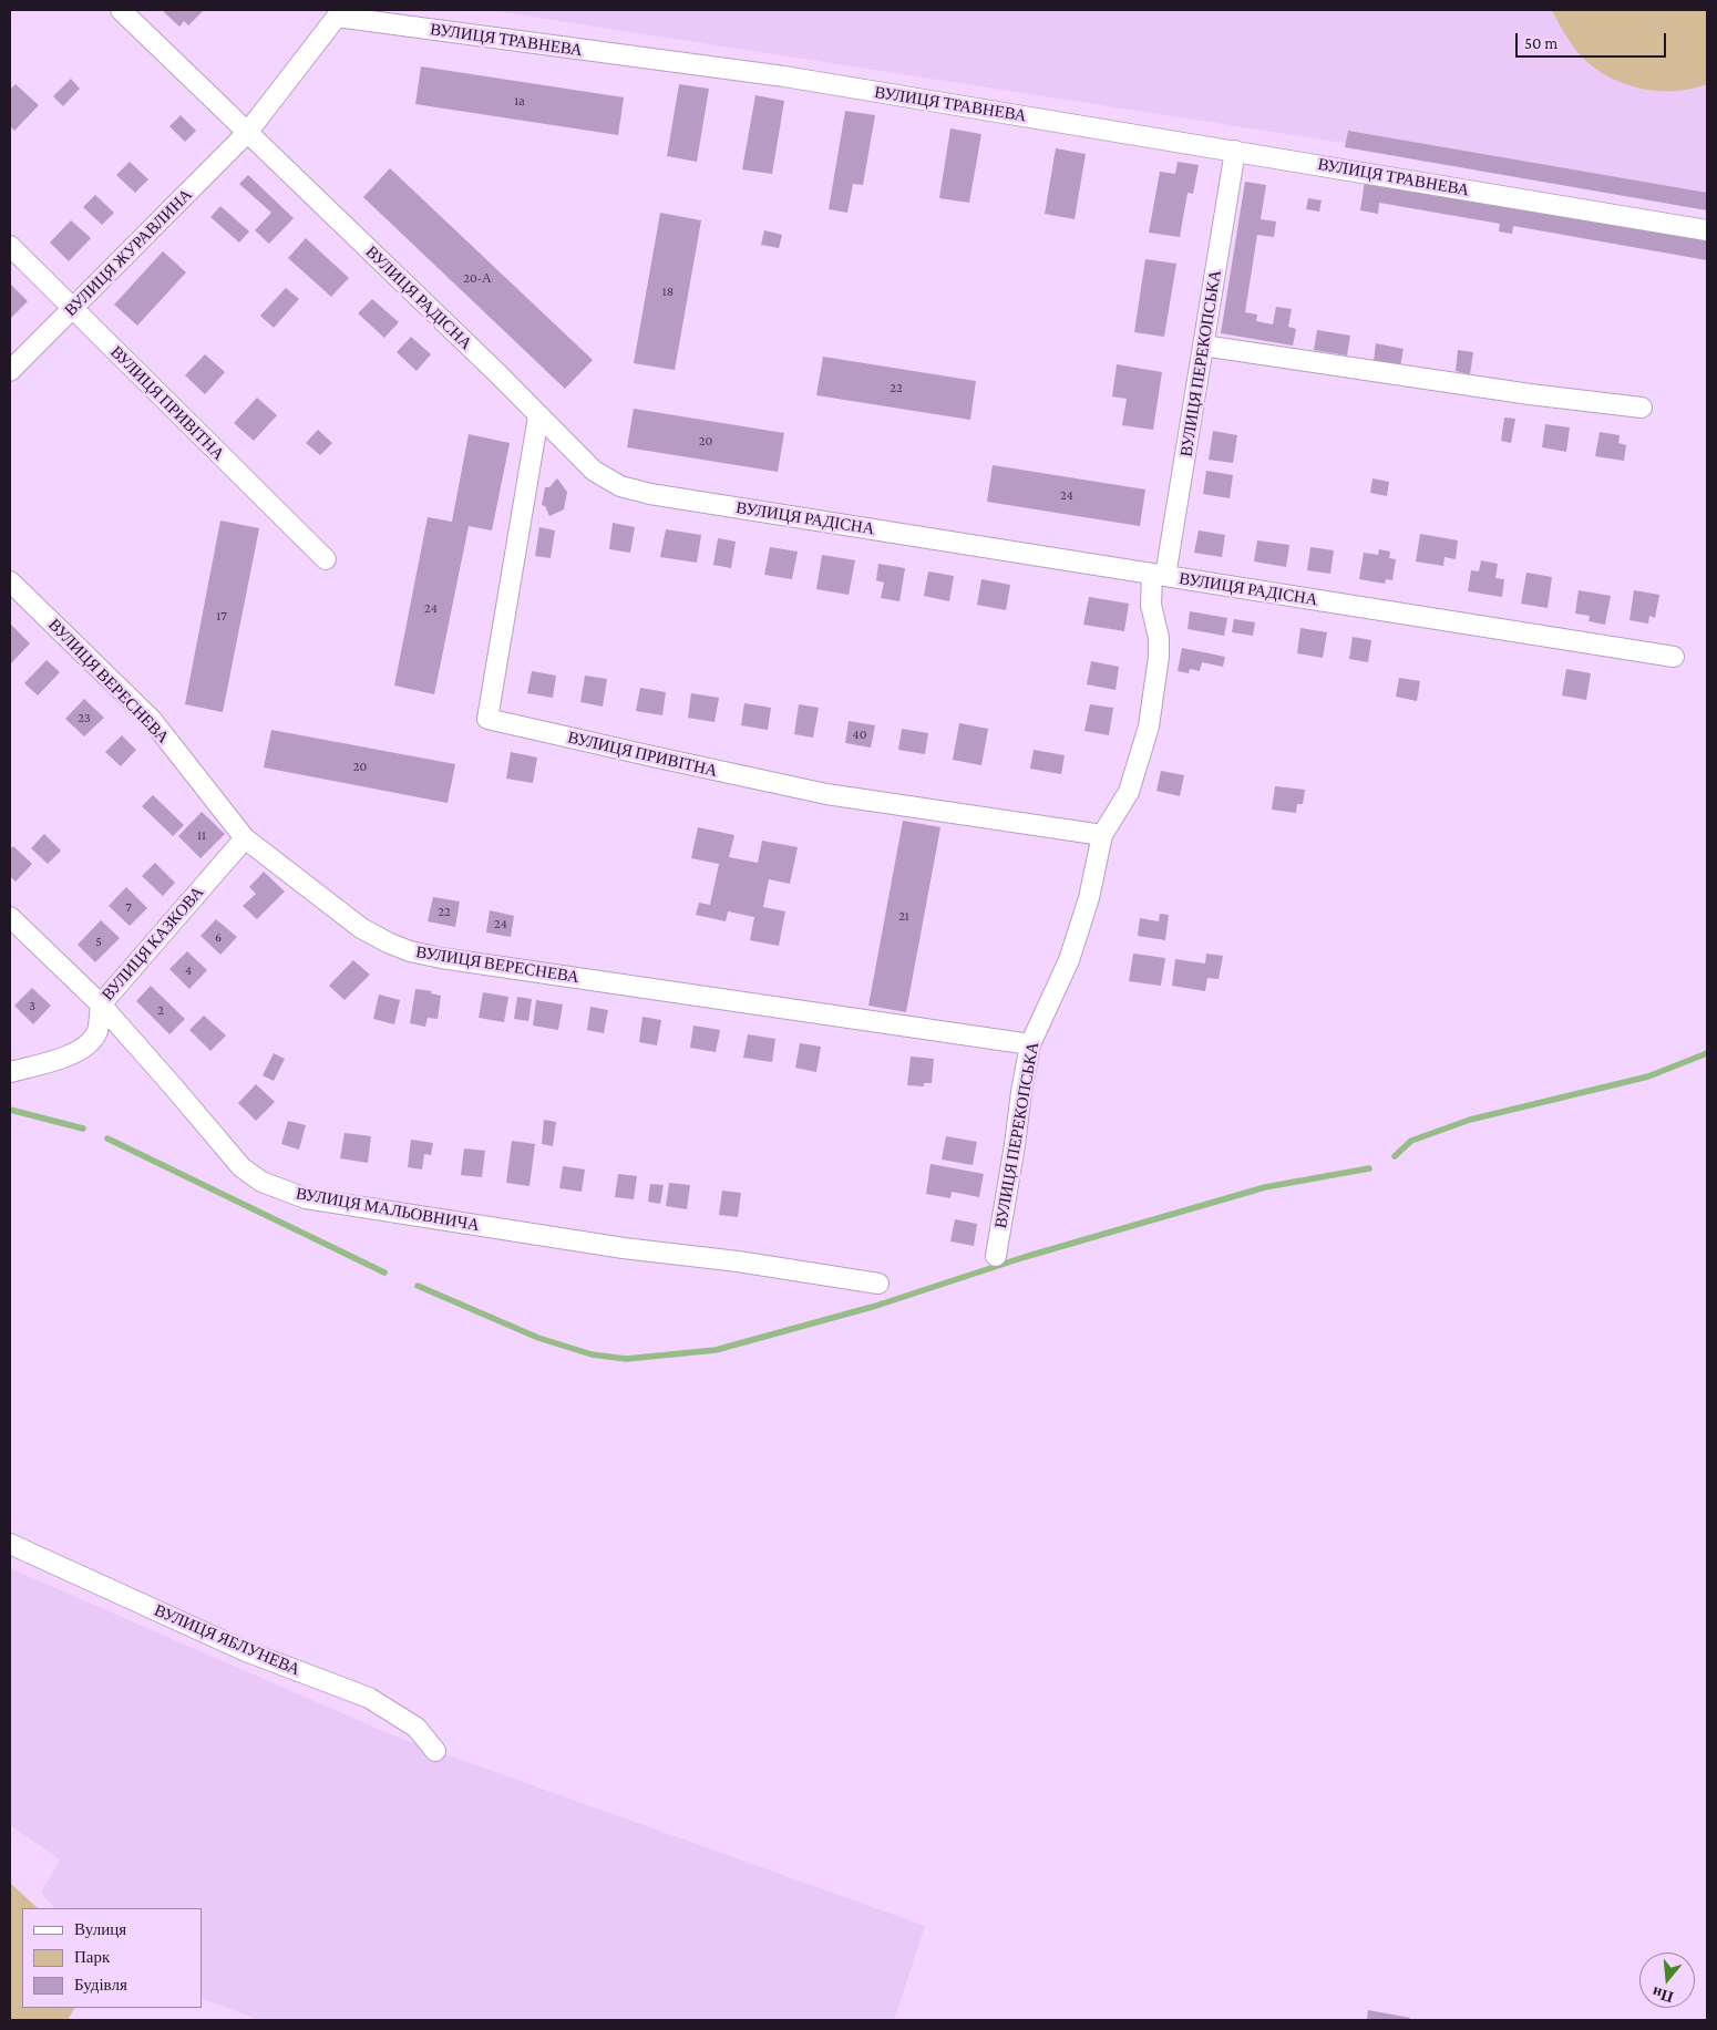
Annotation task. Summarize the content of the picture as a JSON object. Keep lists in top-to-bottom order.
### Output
{
  "streets": {
    "street": [
      "ВУЛИЦЯ ТРАВНЕВА",
      "ВУЛИЦЯ ЖУРАВЛИНА",
      "ВУЛИЦЯ РАДІСНА",
      "ВУЛИЦЯ ПЕРЕКОПСЬКА",
      "ВУЛИЦЯ ПРИВІТНА",
      "ВУЛИЦЯ ВЕРЕСНЕВА",
      "ВУЛИЦЯ КАЗКОВА",
      "ВУЛИЦЯ МАЛЬОВНИЧА",
      "ВУЛИЦЯ ЯБЛУНЕВА"
    ]
  },
  "crossings": [
    ["ВУЛИЦЯ ТРАВНЕВА", "ВУЛИЦЯ ЖУРАВЛИНА"],
    ["ВУЛИЦЯ ТРАВНЕВА", "ВУЛИЦЯ РАДІСНА"],
    ["ВУЛИЦЯ ТРАВНЕВА", "ВУЛИЦЯ ПЕРЕКОПСЬКА"],
    ["ВУЛИЦЯ ЖУРАВЛИНА", "ВУЛИЦЯ РАДІСНА"],
    ["ВУЛИЦЯ ЖУРАВЛИНА", "ВУЛИЦЯ ПРИВІТНА"],
    ["ВУЛИЦЯ РАДІСНА", "ВУЛИЦЯ ПЕРЕКОПСЬКА"],
    ["ВУЛИЦЯ РАДІСНА", "ВУЛИЦЯ ПРИВІТНА"],
    ["ВУЛИЦЯ ПЕРЕКОПСЬКА", "ВУЛИЦЯ ПРИВІТНА"],
    ["ВУЛИЦЯ ПЕРЕКОПСЬКА", "ВУЛИЦЯ ВЕРЕСНЕВА"],
    ["ВУЛИЦЯ ВЕРЕСНЕВА", "ВУЛИЦЯ КАЗКОВА"],
    ["ВУЛИЦЯ КАЗКОВА", "ВУЛИЦЯ МАЛЬОВНИЧА"]
  ],
  "house_numbers": [
    "1а",
    "20-А",
    "18",
    "22",
    "20",
    "24",
    "24",
    "17",
    "23",
    "40",
    "20",
    "11",
    "7",
    "22",
    "21",
    "24",
    "6",
    "5",
    "4",
    "3",
    "2"
  ],
  "legend": ["Вулиця", "Парк", "Будівля"],
  "scale_bar": "50 m",
  "north": "bottom"
}
